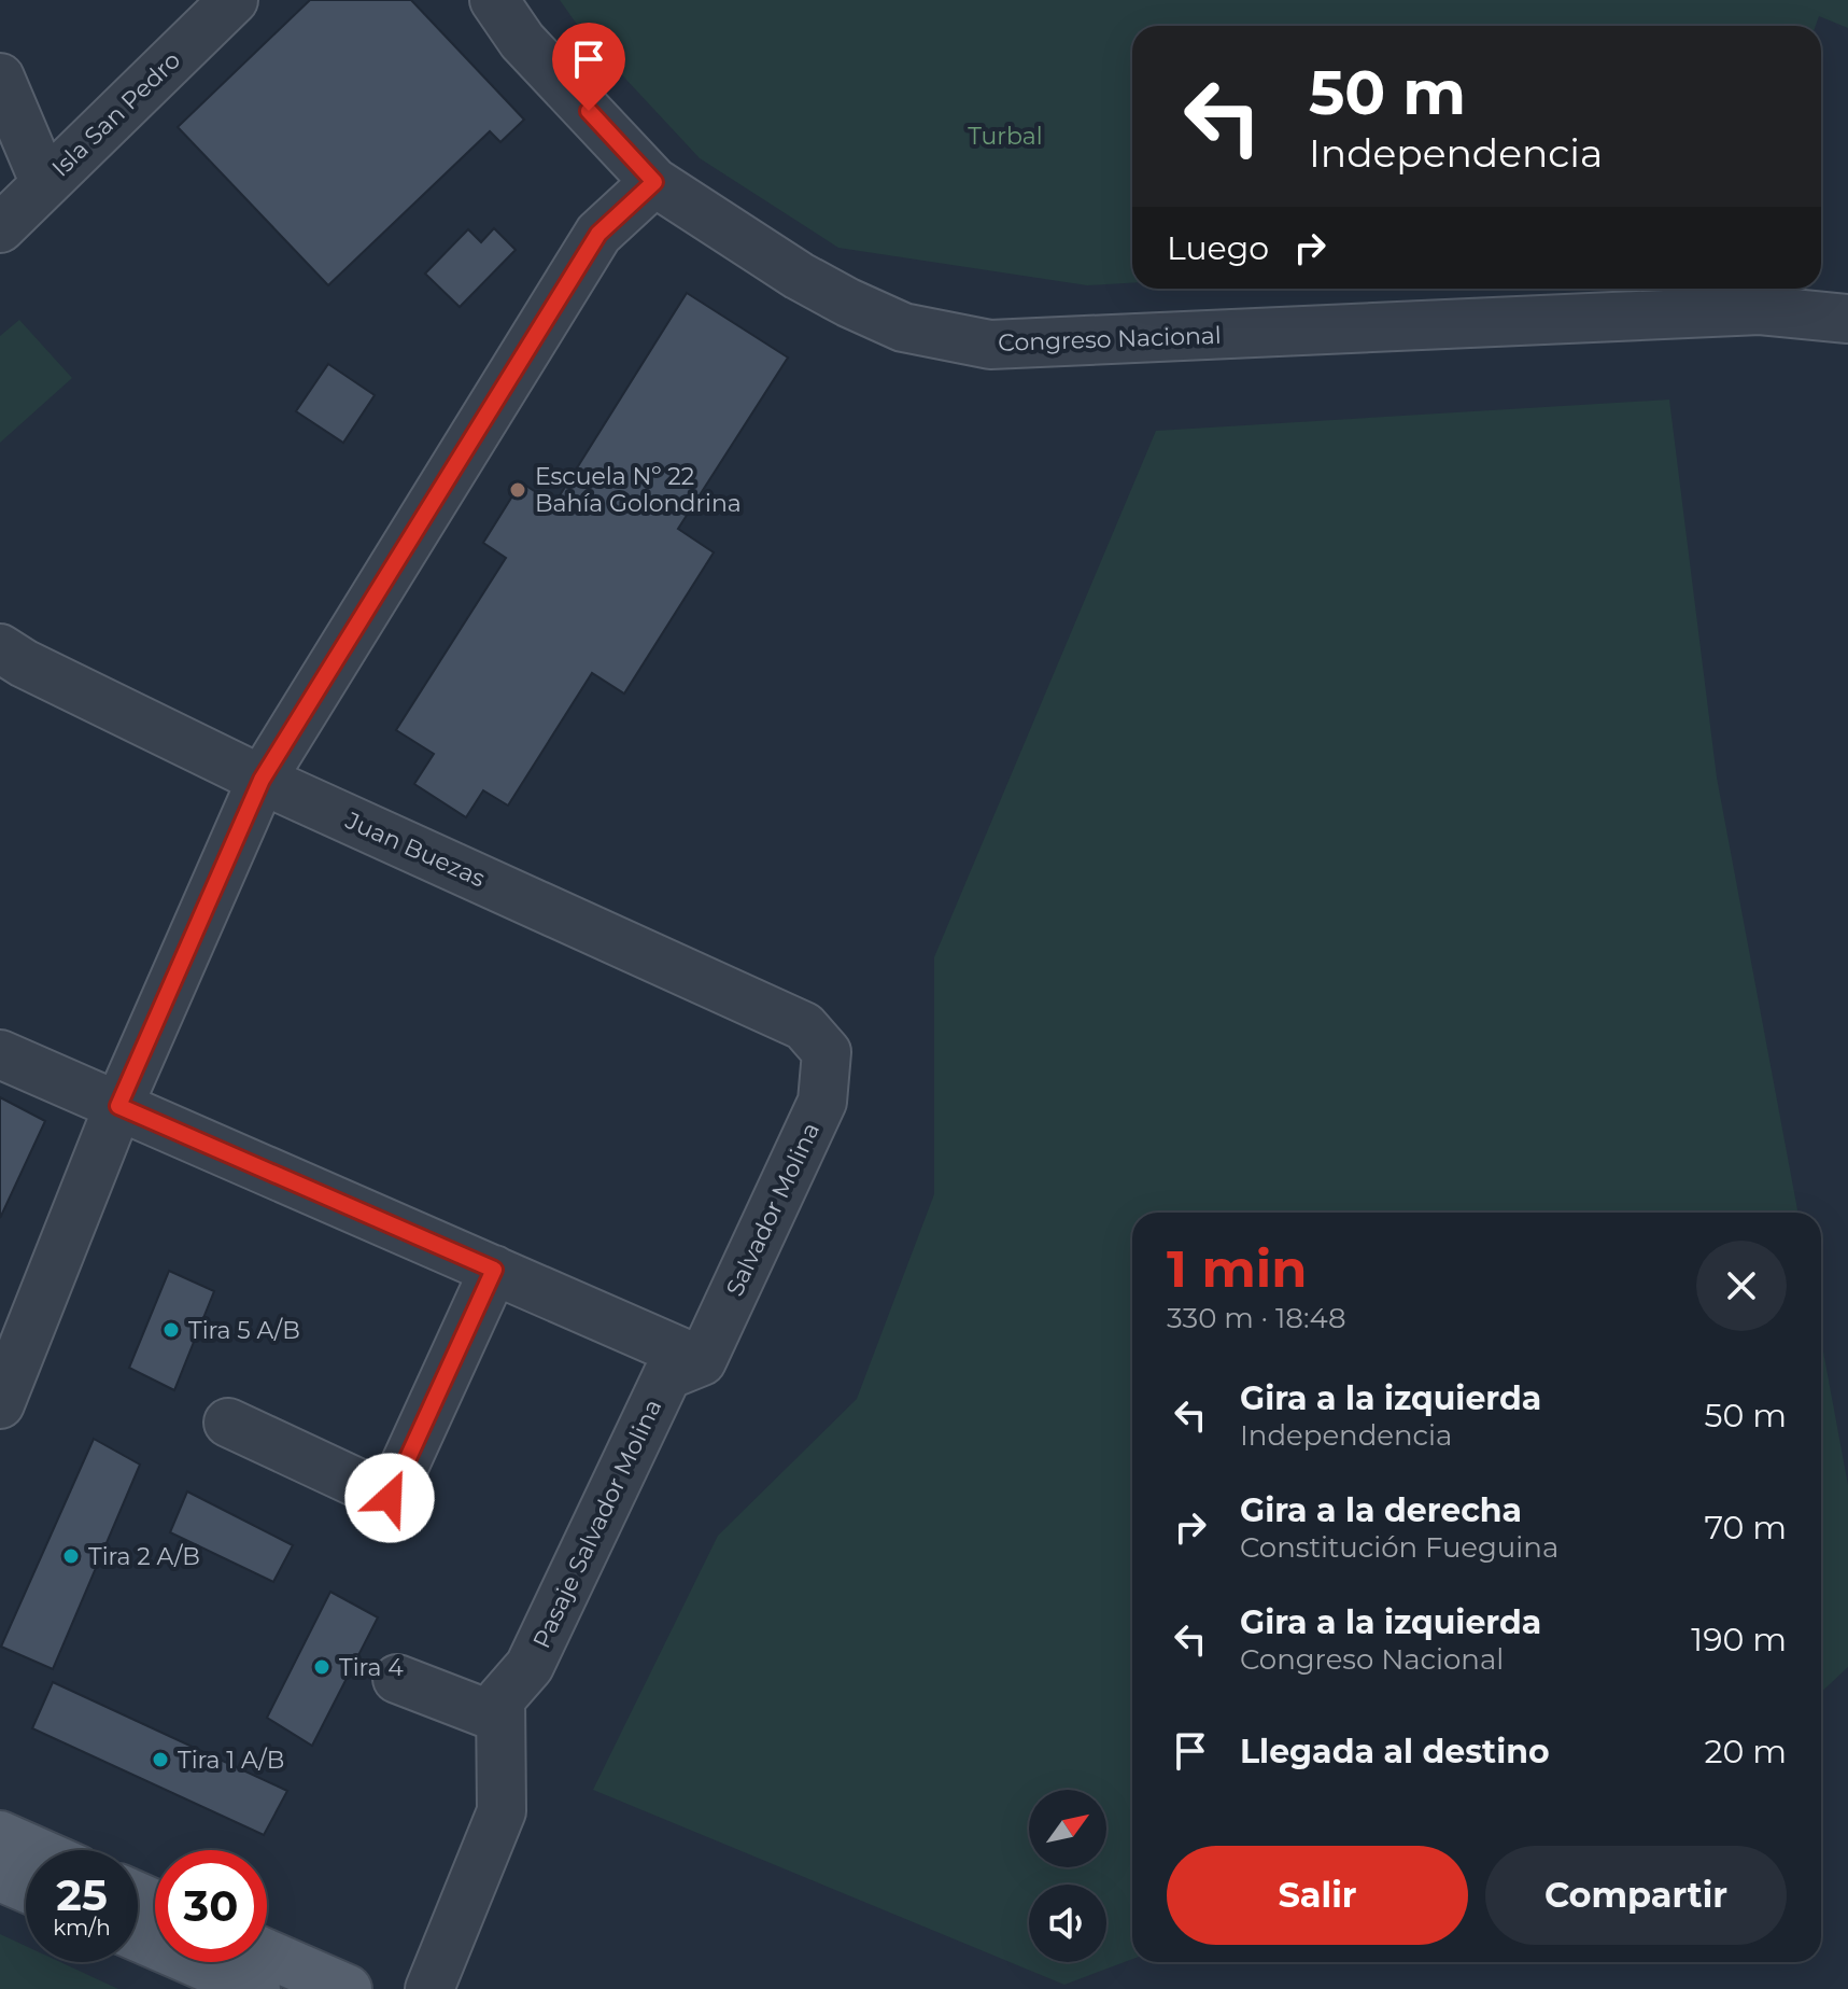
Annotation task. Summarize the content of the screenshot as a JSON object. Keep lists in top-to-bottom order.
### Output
{
  "streets": {
    "street": [
      "Isla San Pedro",
      "Congreso Nacional",
      "Juan Buezas",
      "Salvador Molina",
      "Pasaje Salvador Molina"
    ]
  },
  "crossings": [
    ["Juan Buezas", "Salvador Molina"],
    ["Salvador Molina", "Pasaje Salvador Molina"]
  ],
  "parks": ["Turbal"],
  "places": [
    "Escuela Nº 22 Bahía Golondrina",
    "Tira 5 A/B",
    "Tira 2 A/B",
    "Tira 4",
    "Tira 1 A/B"
  ],
  "north": "top right",
  "page": {
    "turn": ["50 m", "Independencia"],
    "then": "Luego",
    "heading": ["1 min", "330 m · 18:48"],
    "list": [
      {
        "name": "Gira a la izquierda",
        "note": "Independencia",
        "value": "50 m"
      },
      {
        "name": "Gira a la derecha",
        "note": "Constitución Fueguina",
        "value": "70 m"
      },
      {
        "name": "Gira a la izquierda",
        "note": "Congreso Nacional",
        "value": "190 m"
      },
      {
        "name": "Llegada al destino",
        "value": "20 m"
      }
    ],
    "buttons": ["Salir", "Compartir"],
    "speed": "25 km/h",
    "limit": "30"
  }
}
